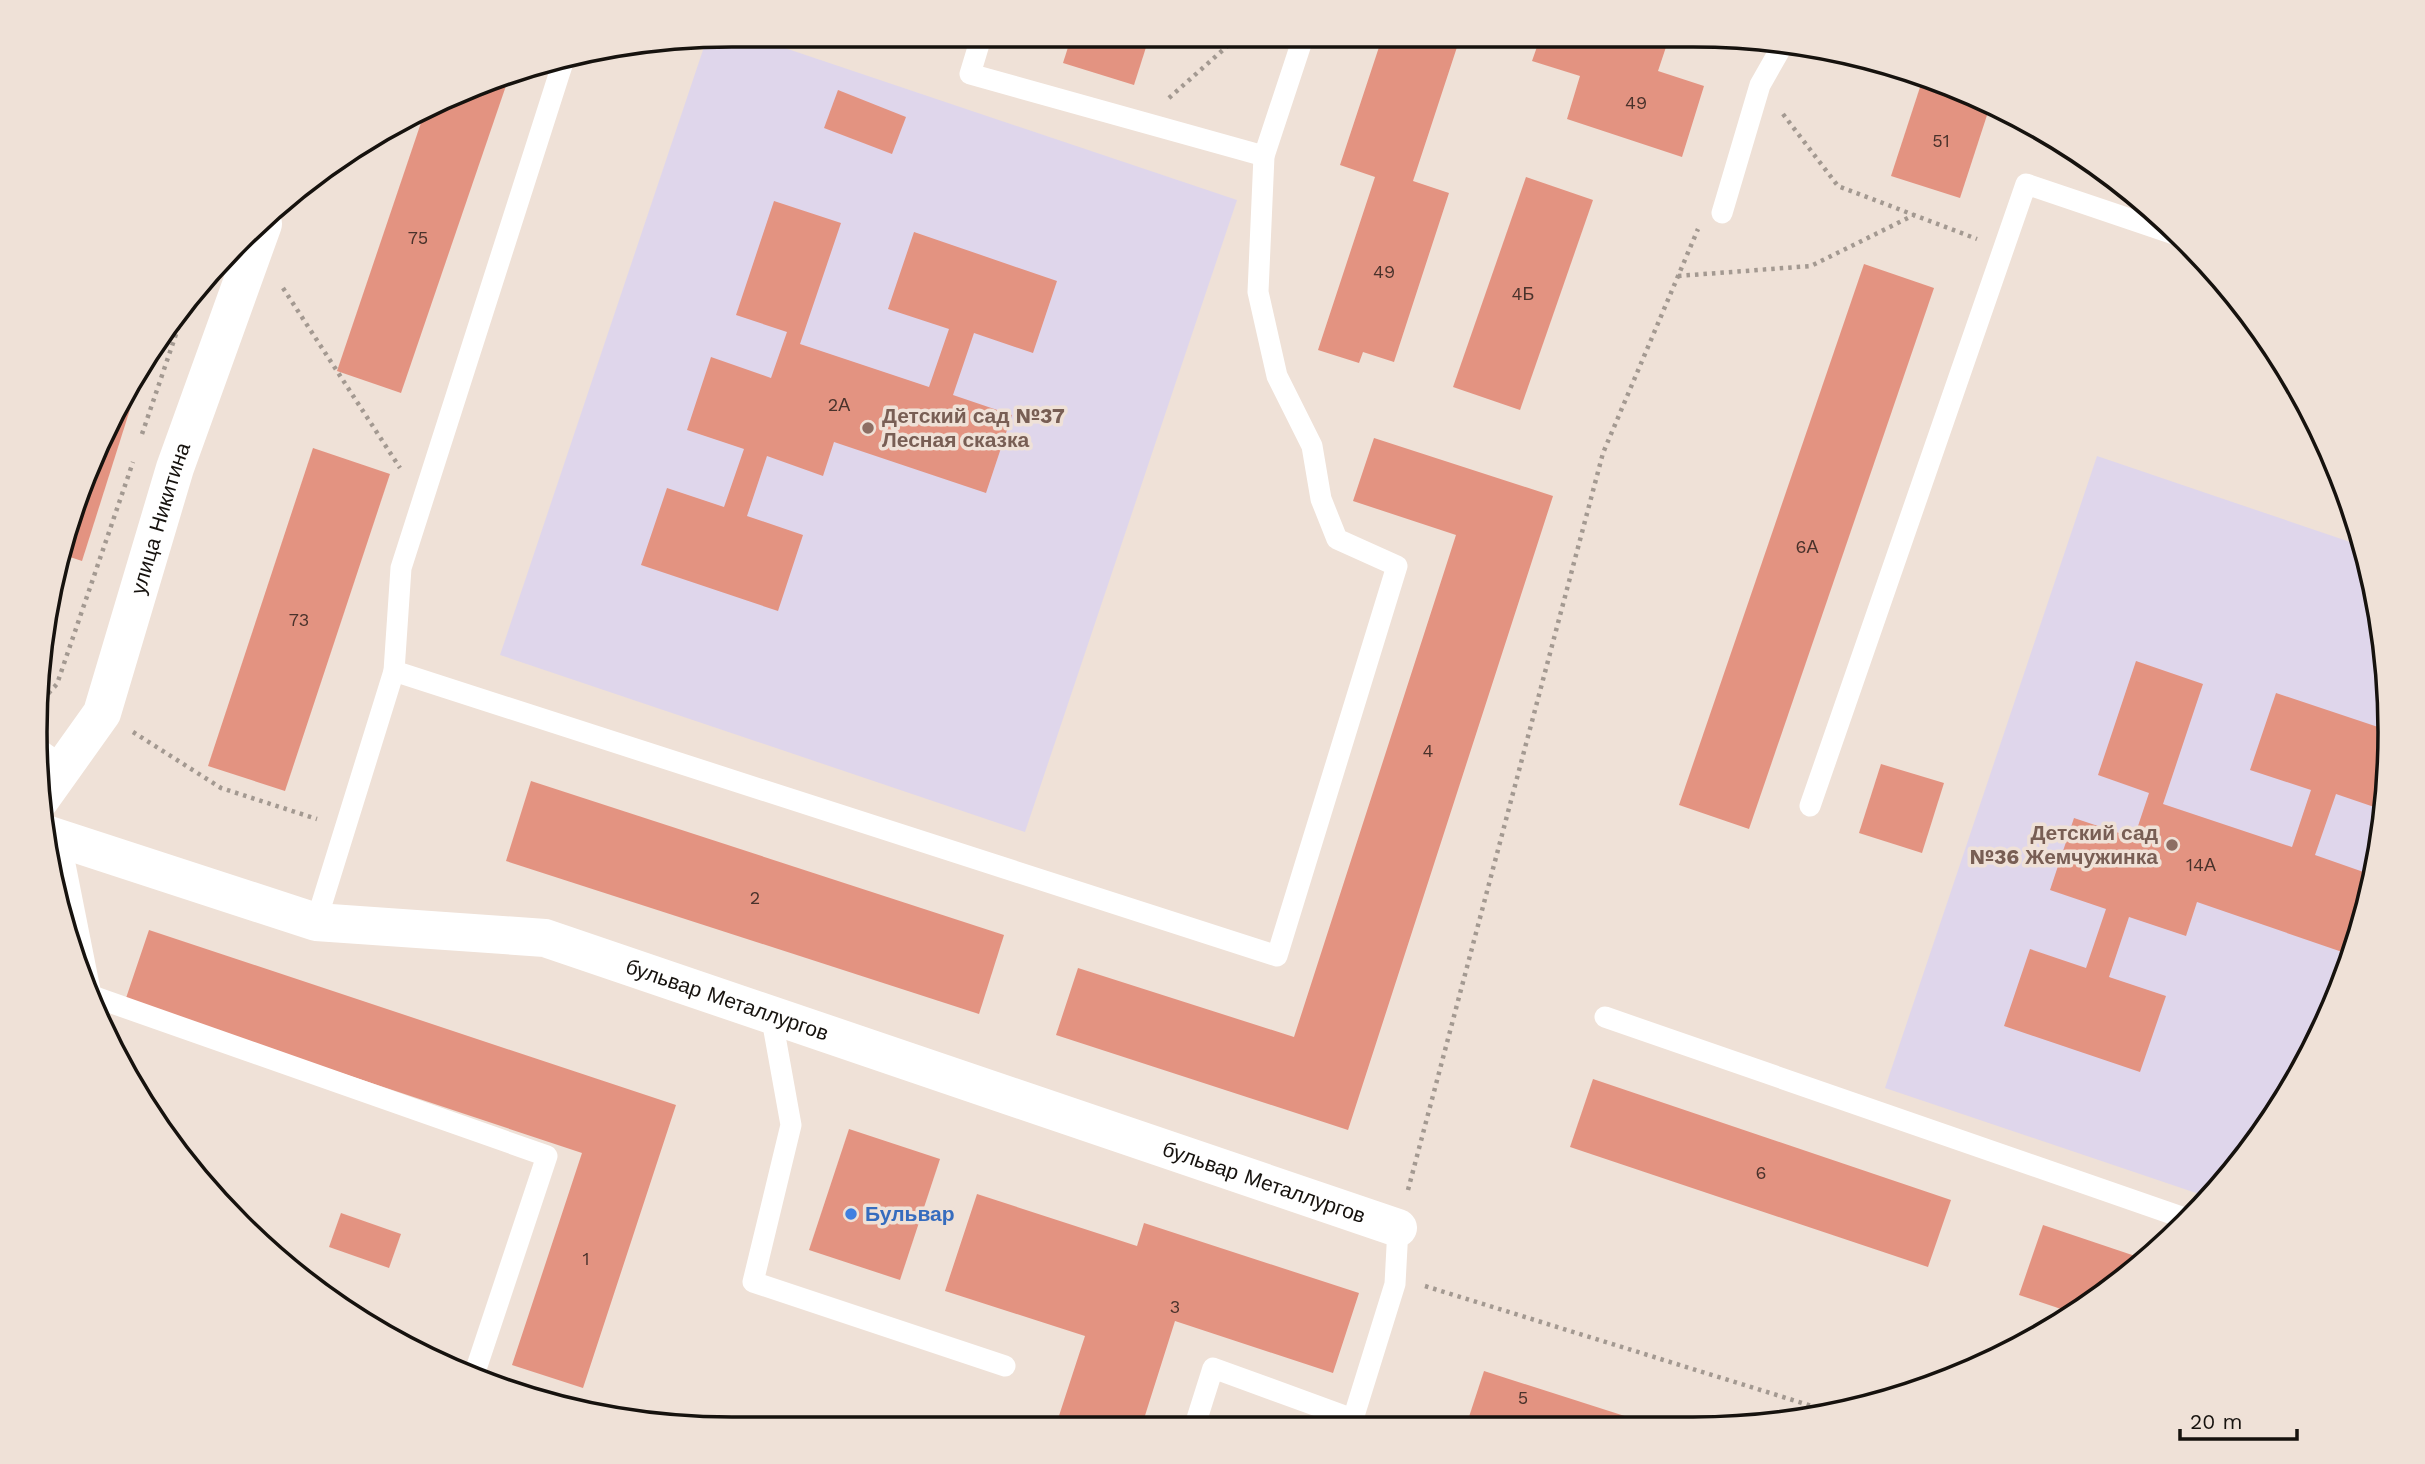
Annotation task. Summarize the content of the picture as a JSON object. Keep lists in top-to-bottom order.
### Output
{
  "streets": {
    "street": ["улица Никитина", "бульвар Металлургов"]
  },
  "places": ["Детский сад №37 Лесная сказка", "Детский сад №36 Жемчужинка", "Бульвар"],
  "house_numbers": [
    "49",
    "51",
    "75",
    "49",
    "4Б",
    "2А",
    "6А",
    "73",
    "4",
    "14А",
    "2",
    "6",
    "1",
    "3",
    "5"
  ],
  "scale_bar": "20 m"
}
